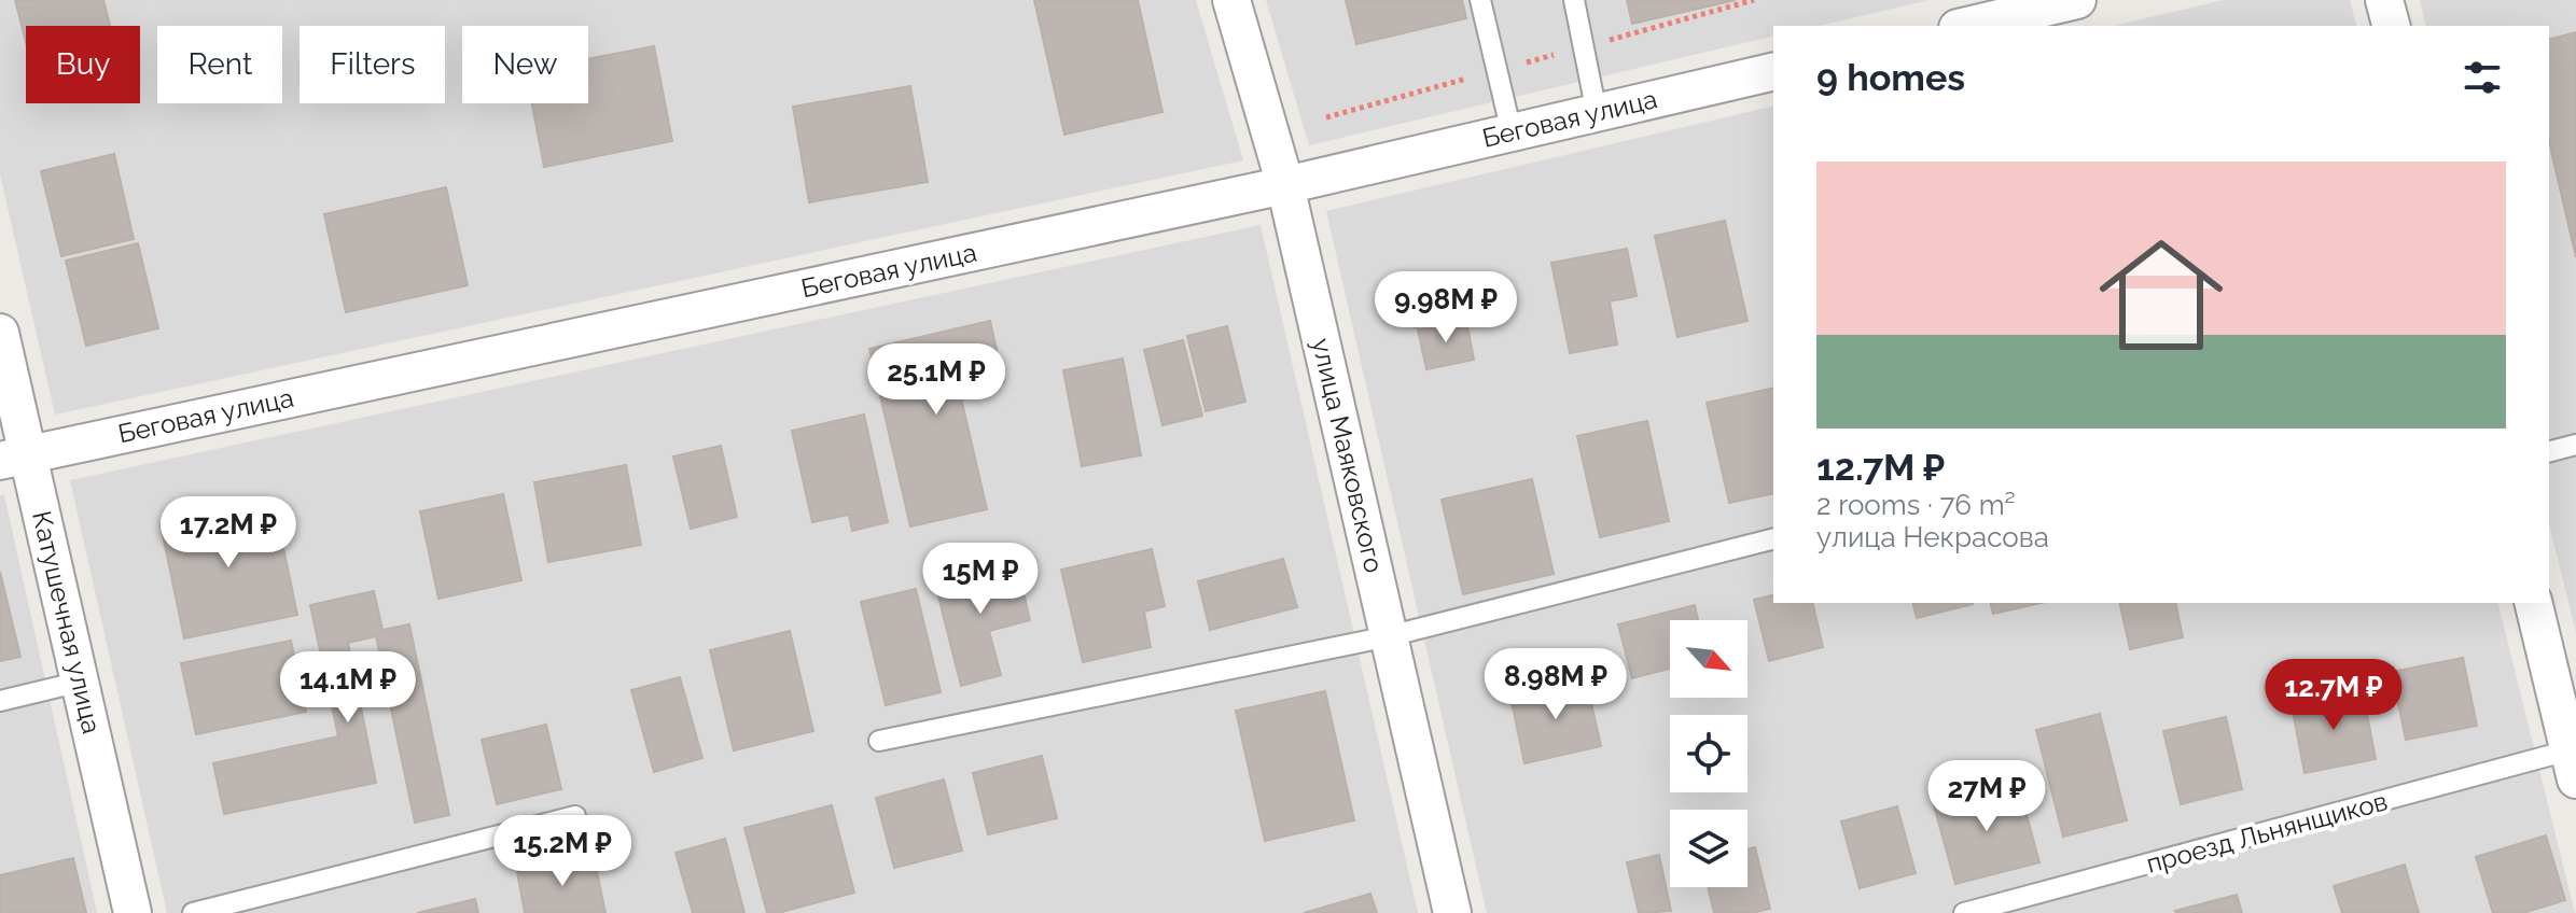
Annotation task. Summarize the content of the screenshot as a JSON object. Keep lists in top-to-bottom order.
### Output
{
  "streets": {
    "street": ["Беговая улица", "улица Маяковского", "Катушечная улица"],
    "lane": ["проезд Льнянщиков"]
  },
  "crossings": [
    ["Беговая улица", "улица Маяковского"],
    ["Беговая улица", "Катушечная улица"]
  ],
  "north": "bottom right",
  "page": {
    "chip": [
      "Buy",
      "Rent",
      "Filters",
      "New"
    ],
    "heading": "9 homes",
    "list": [
      {
        "name": "12.7M ₽",
        "note": "2 rooms · 76 m² · улица Некрасова"
      }
    ],
    "price": [
      "9.98M ₽",
      "25.1M ₽",
      "17.2M ₽",
      "15M ₽",
      "8.98M ₽",
      "14.1M ₽",
      "12.7M ₽",
      "27M ₽",
      "15.2M ₽"
    ]
  }
}
